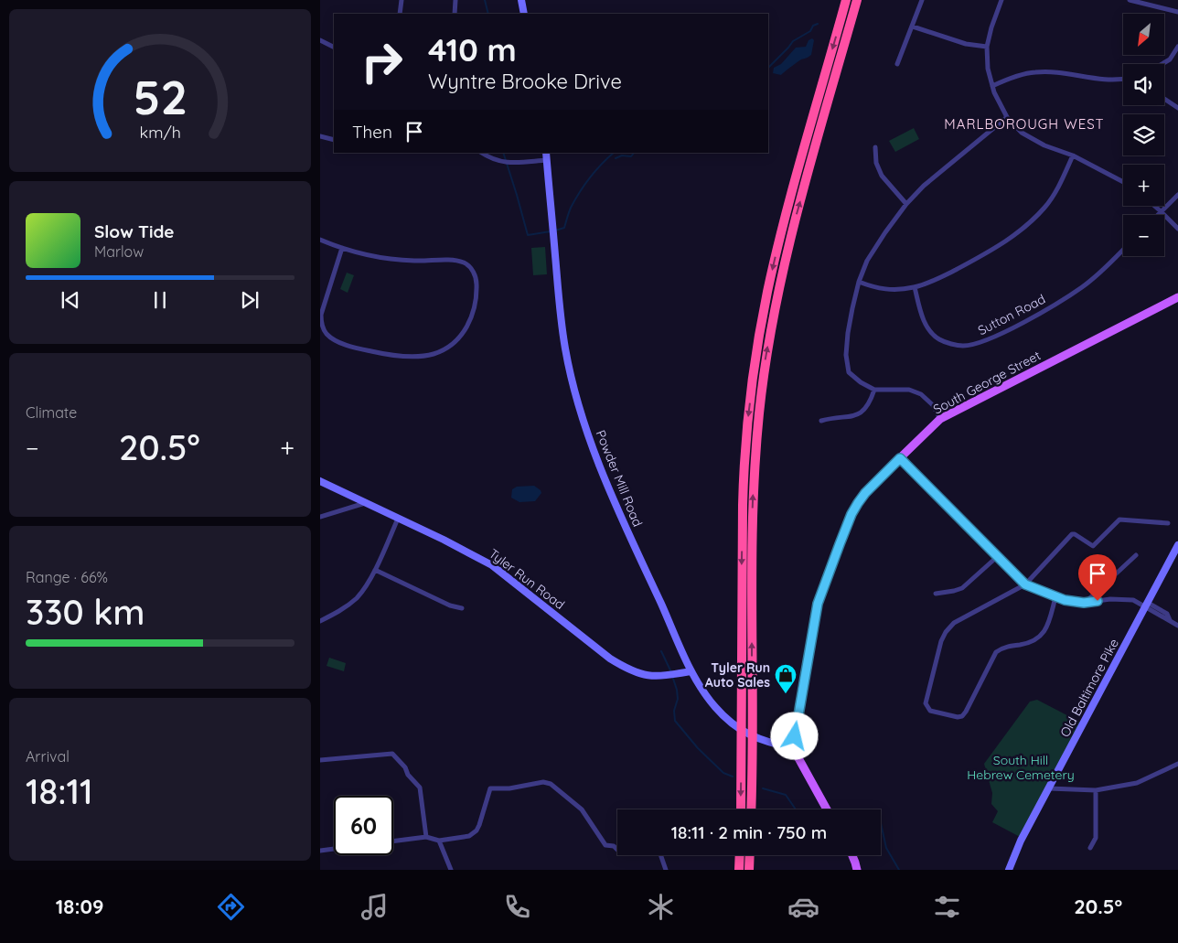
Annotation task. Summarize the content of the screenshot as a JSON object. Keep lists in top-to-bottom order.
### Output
{
  "streets": {
    "main road": ["South George Street"],
    "street": [
      "Sutton Road",
      "Powder Mill Road",
      "Tyler Run Road",
      "Old Baltimore Pike"
    ]
  },
  "crossings": [
    ["South George Street", "Powder Mill Road"],
    ["Powder Mill Road", "Tyler Run Road"]
  ],
  "districts": ["MARLBOROUGH WEST"],
  "parks": ["South Hill Hebrew Cemetery"],
  "places": {
    "shop": ["Tyler Run Auto Sales"]
  },
  "north": "bottom left",
  "page": {
    "map_buttons": ["+", "−"],
    "turn": ["410 m", "Wyntre Brooke Drive"],
    "then": "Then",
    "song": ["Slow Tide", "Marlow"],
    "tile": [
      "Climate",
      ["Range · 66%", "330 km"],
      ["Arrival", "18:11"]
    ],
    "heat": ["−", "20.5°", "+"],
    "limit": "60",
    "trip": "18:11 · 2 min · 750 m",
    "tabs": ["18:09", "20.5°"],
    "gauge": ["52", "km/h"]
  }
}
